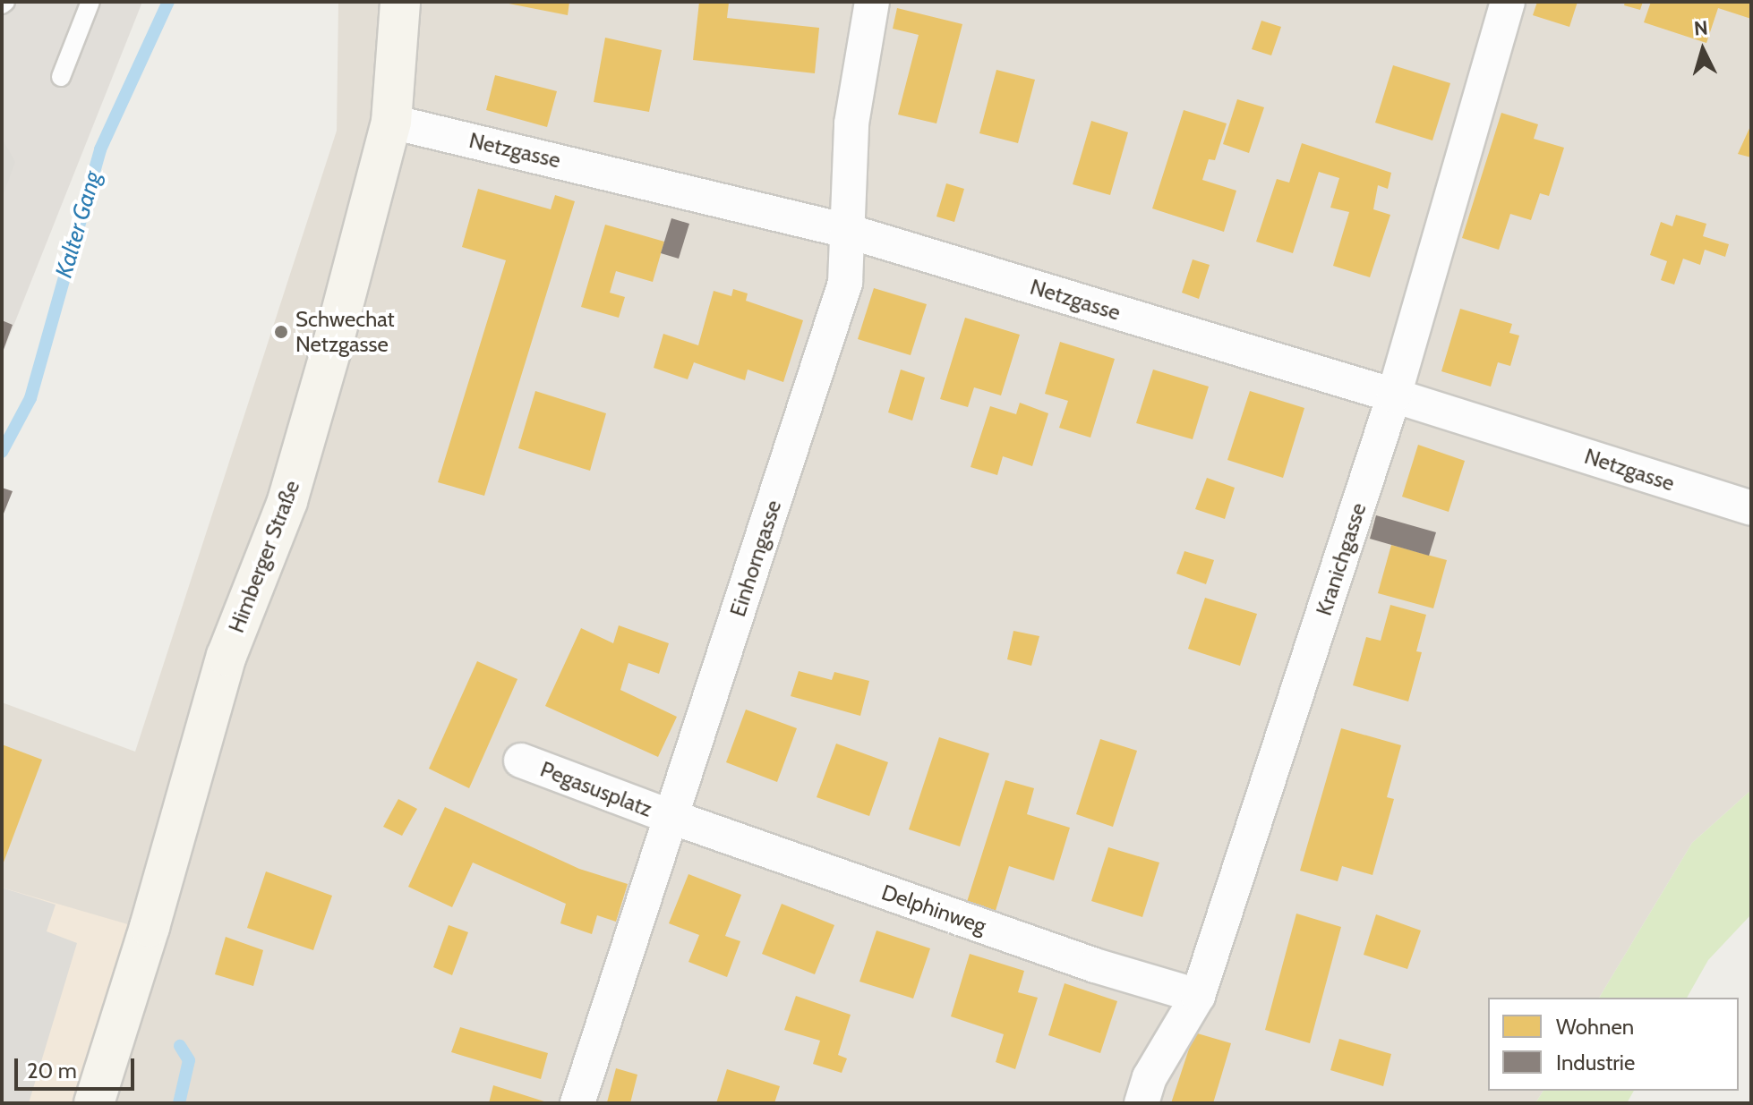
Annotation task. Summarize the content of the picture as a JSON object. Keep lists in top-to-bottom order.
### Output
{
  "streets": {
    "main road": ["Himberger Straße"],
    "street": [
      "Netzgasse",
      "Einhorngasse",
      "Kranichgasse",
      "Pegasusplatz",
      "Delphinweg"
    ]
  },
  "crossings": [
    ["Netzgasse", "Himberger Straße"],
    ["Netzgasse", "Einhorngasse"],
    ["Netzgasse", "Kranichgasse"],
    ["Einhorngasse", "Pegasusplatz"],
    ["Einhorngasse", "Delphinweg"],
    ["Kranichgasse", "Delphinweg"],
    ["Pegasusplatz", "Delphinweg"]
  ],
  "water": ["Kalter Gang"],
  "places": ["Schwechat Netzgasse"],
  "legend": ["Wohnen", "Industrie"],
  "scale_bar": "20 m",
  "north": "top"
}
